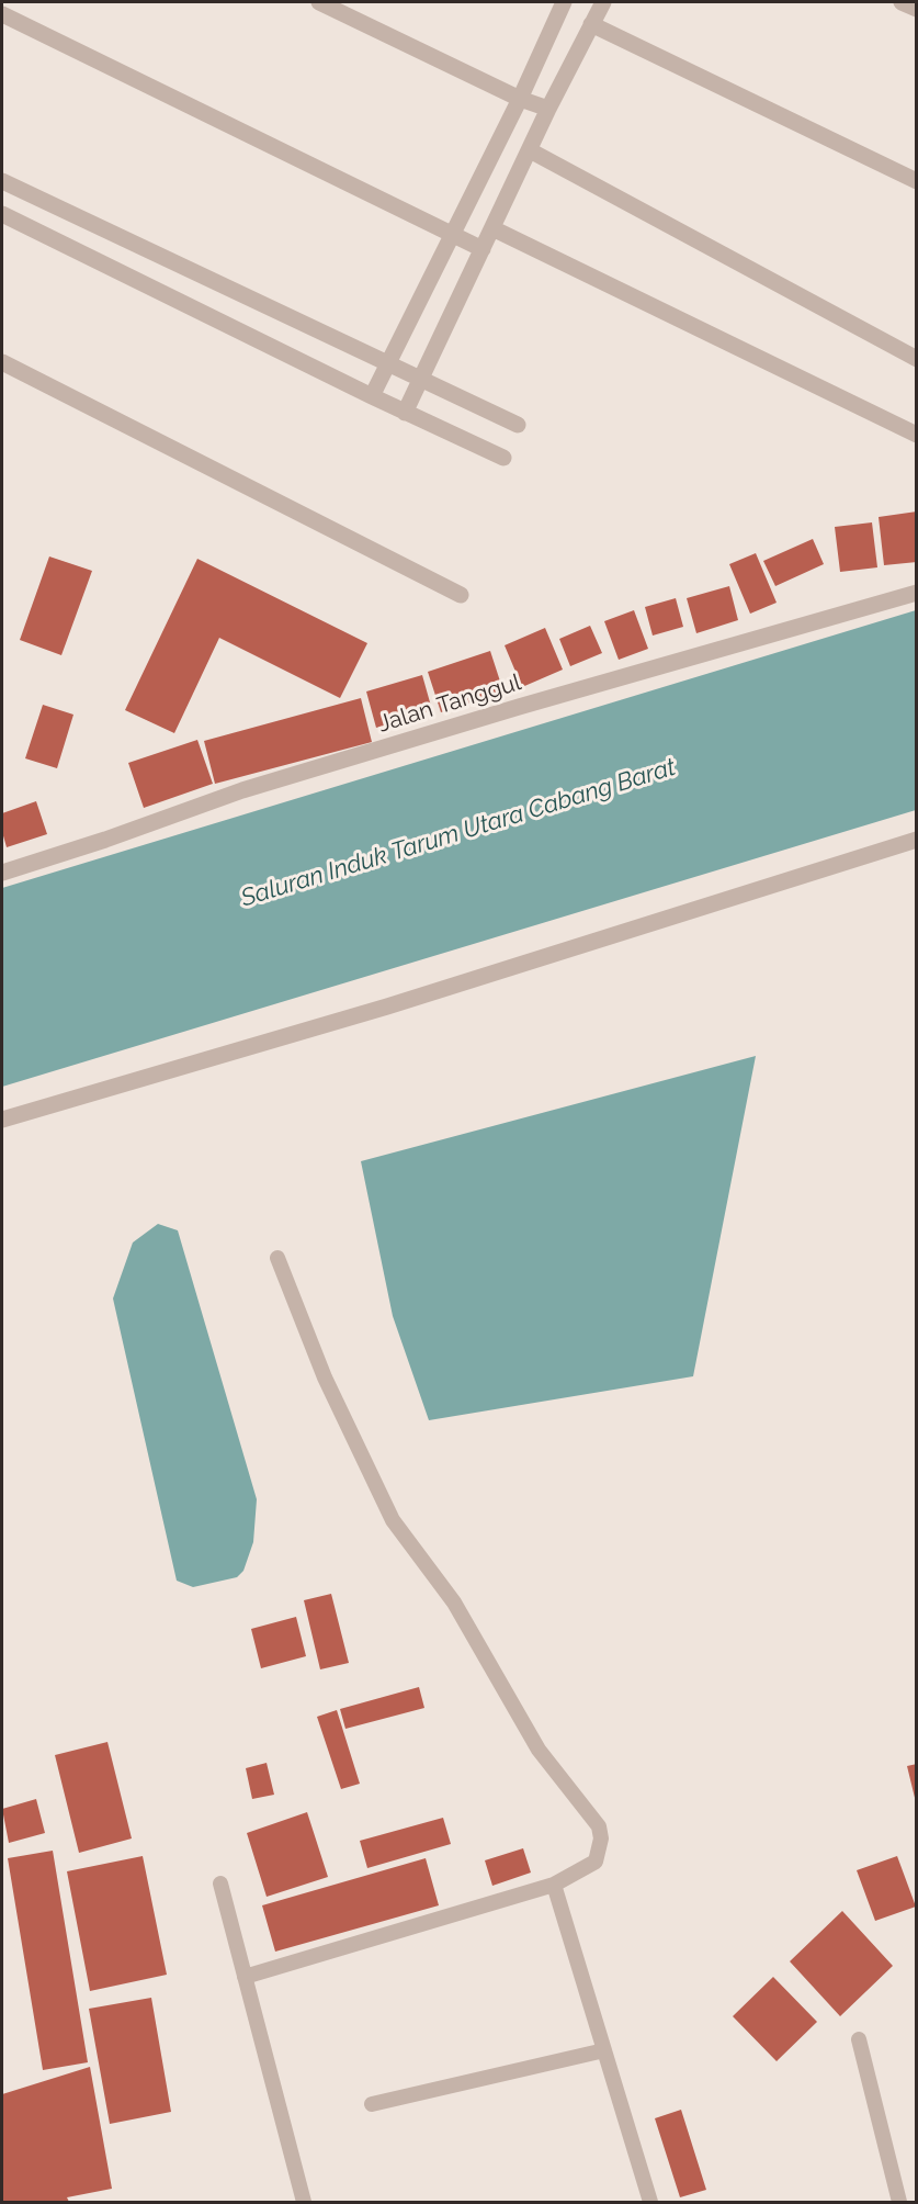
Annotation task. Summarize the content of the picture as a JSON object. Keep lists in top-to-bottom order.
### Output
{
  "streets": {
    "street": ["Jalan Tanggul"]
  },
  "water": ["Saluran Induk Tarum Utara Cabang Barat"]
}
